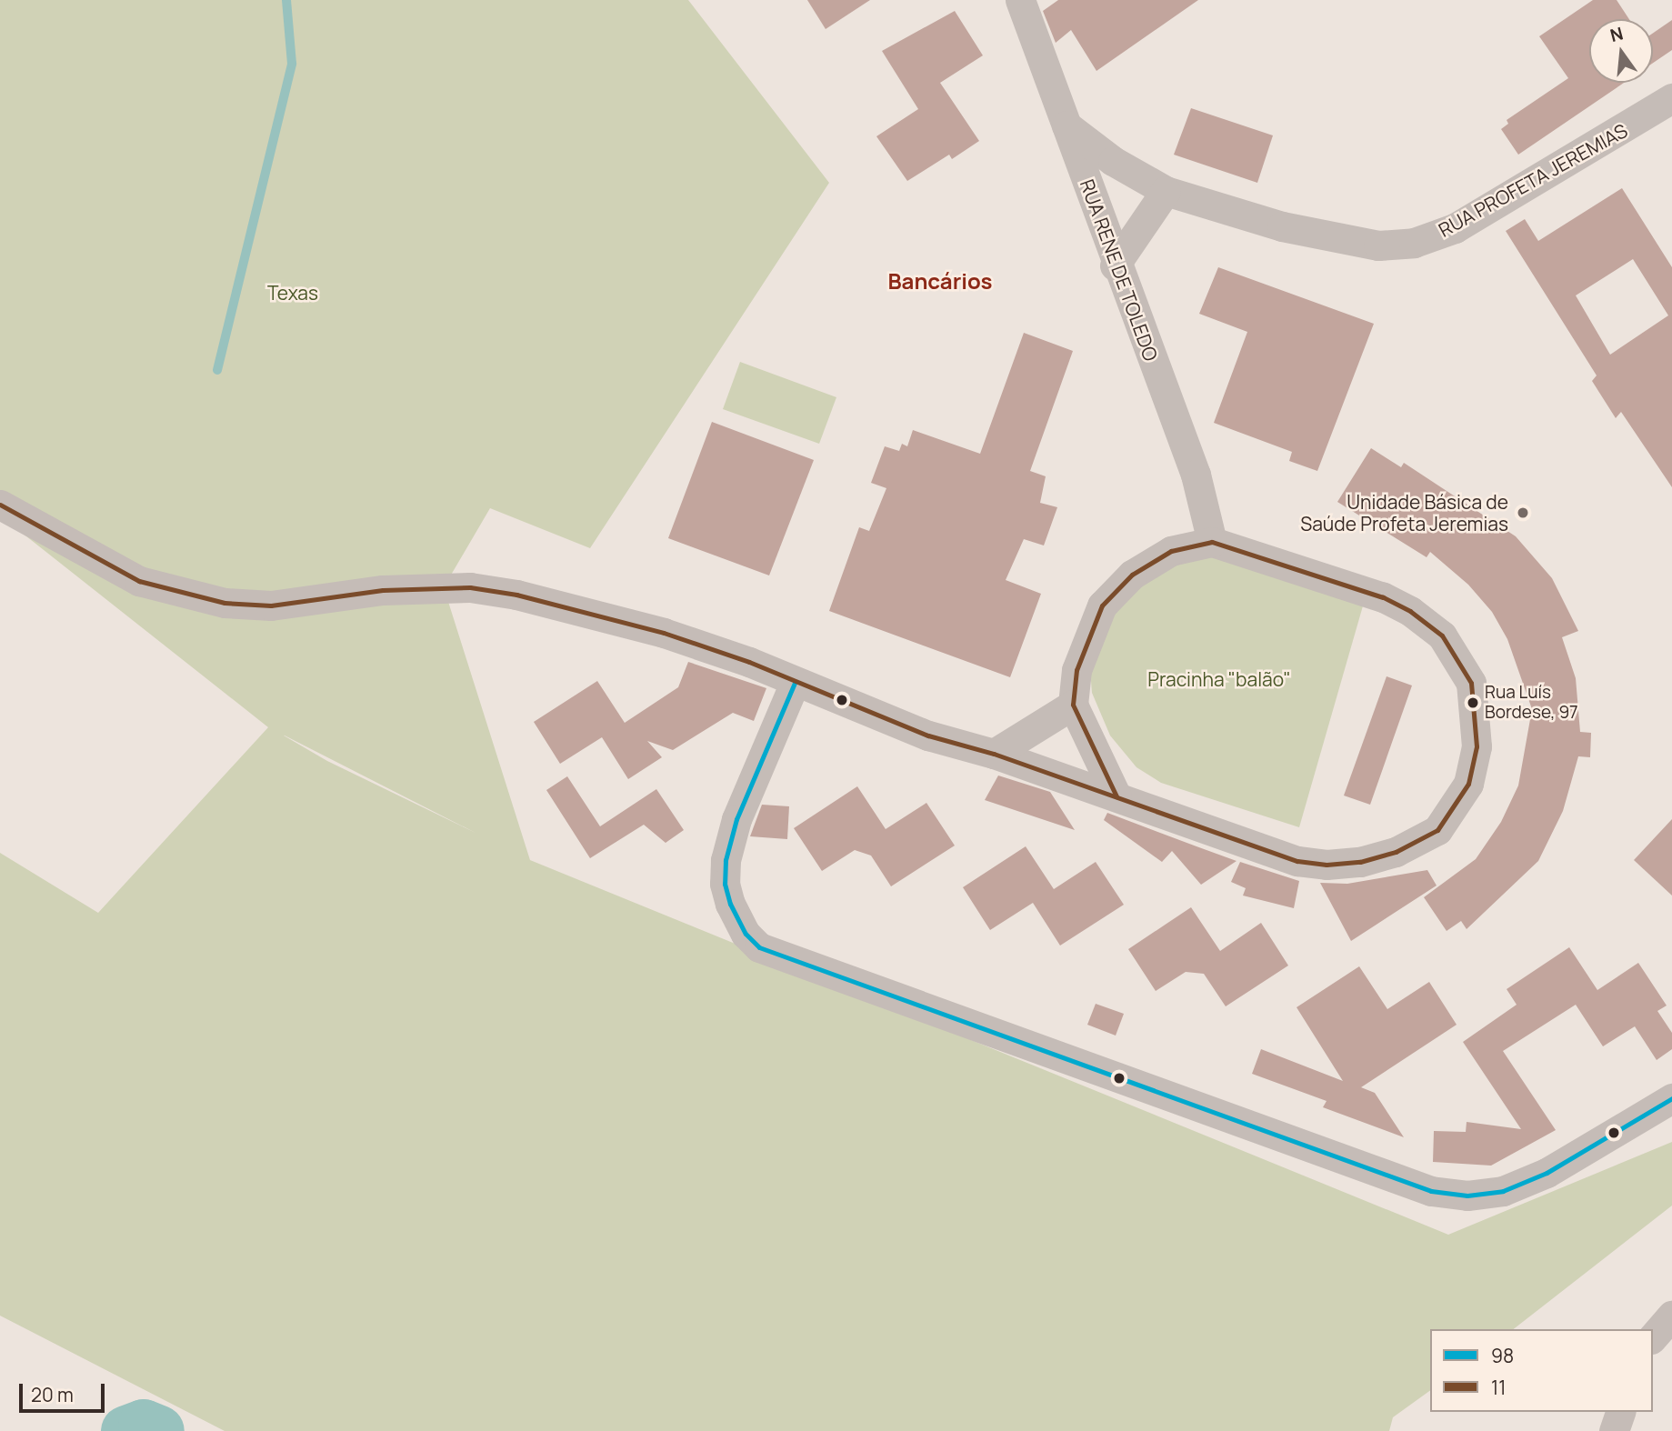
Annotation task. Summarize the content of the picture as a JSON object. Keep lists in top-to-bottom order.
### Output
{
  "streets": {
    "street": ["RUA PROFETA JEREMIAS", "RUA RENE DE TOLEDO"]
  },
  "crossings": [
    ["RUA PROFETA JEREMIAS", "RUA RENE DE TOLEDO"]
  ],
  "districts": ["Bancários"],
  "parks": ["Texas", "Pracinha \"balão\""],
  "places": ["Unidade Básica de Saúde Profeta Jeremias", "Rua Luís Bordese, 97"],
  "lines": ["transit line 11", "transit line 98"],
  "legend": ["98", "11"],
  "scale_bar": "20 m",
  "north": "top"
}
